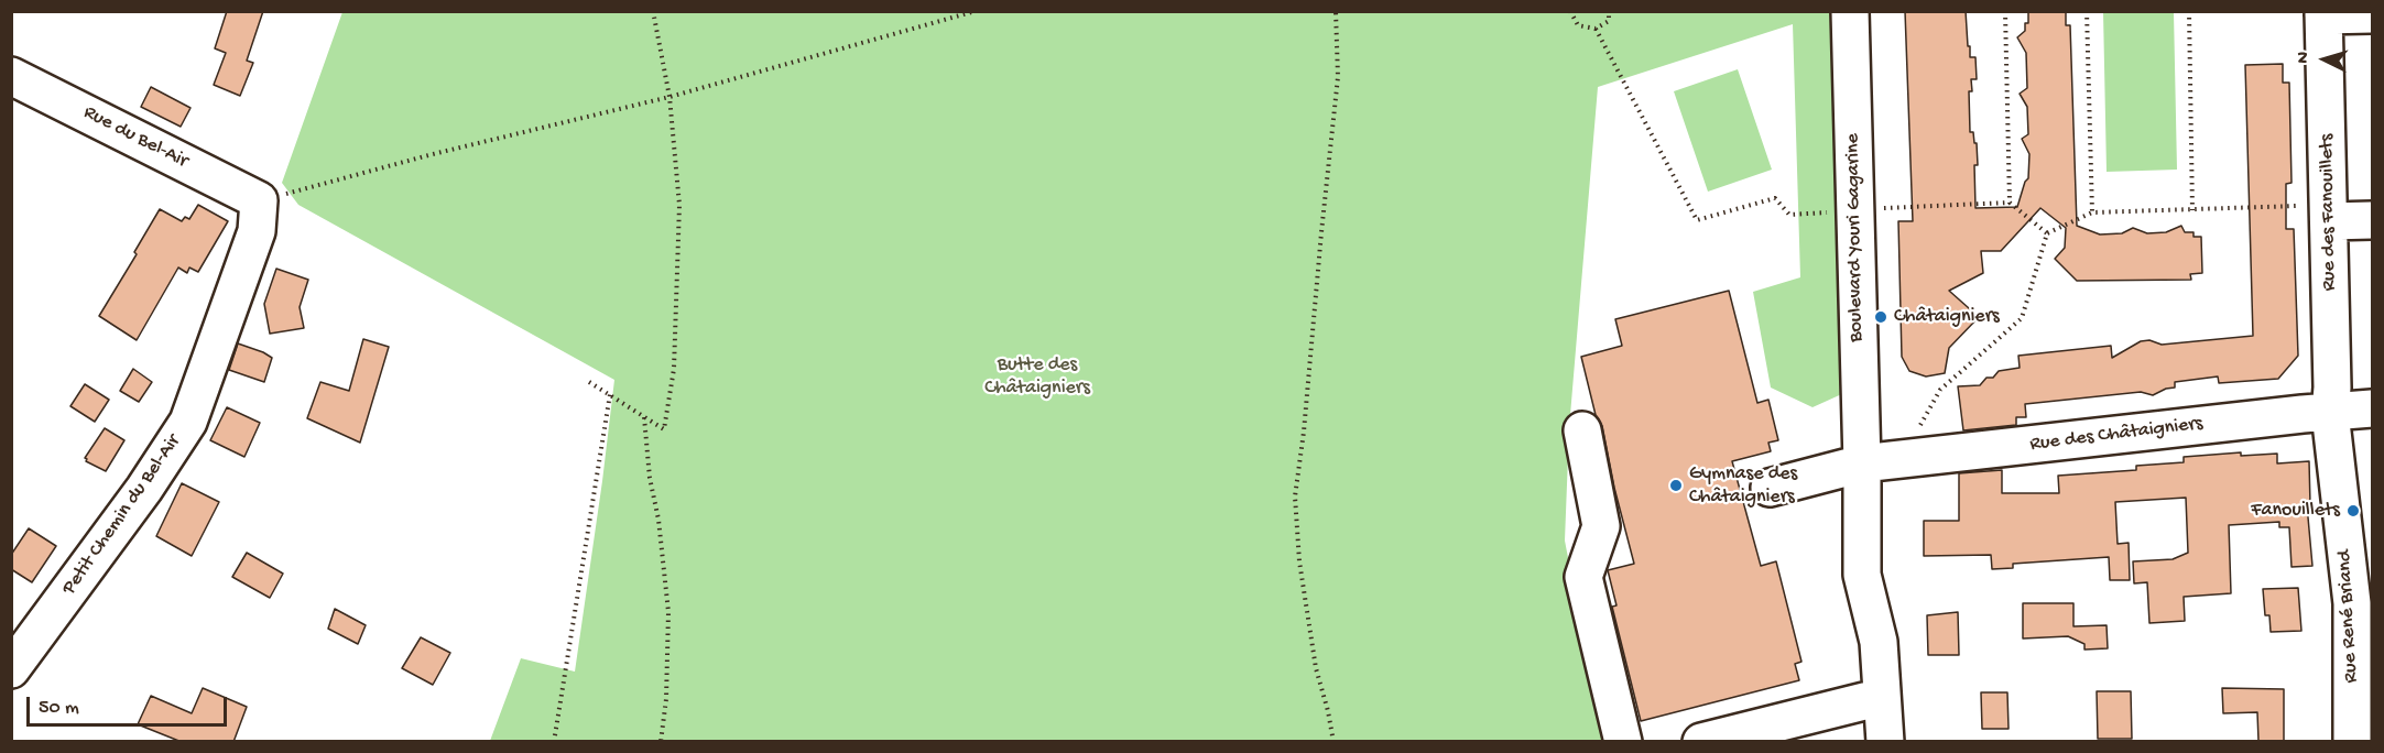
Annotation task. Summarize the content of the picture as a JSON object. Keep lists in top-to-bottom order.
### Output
{
  "streets": {
    "street": [
      "Rue du Bel-Air",
      "Rue des Fanouillets",
      "Boulevard Youri Gagarine",
      "Rue des Châtaigniers",
      "Petit Chemin du Bel-Air",
      "Rue René Briand"
    ]
  },
  "crossings": [
    ["Rue du Bel-Air", "Petit Chemin du Bel-Air"],
    ["Rue des Fanouillets", "Rue des Châtaigniers"],
    ["Rue des Fanouillets", "Rue René Briand"],
    ["Boulevard Youri Gagarine", "Rue des Châtaigniers"],
    ["Rue des Châtaigniers", "Rue René Briand"]
  ],
  "parks": ["Butte des Châtaigniers"],
  "places": ["Châtaigniers", "Gymnase des Châtaigniers", "Fanouillets"],
  "scale_bar": "50 m",
  "north": "left"
}
